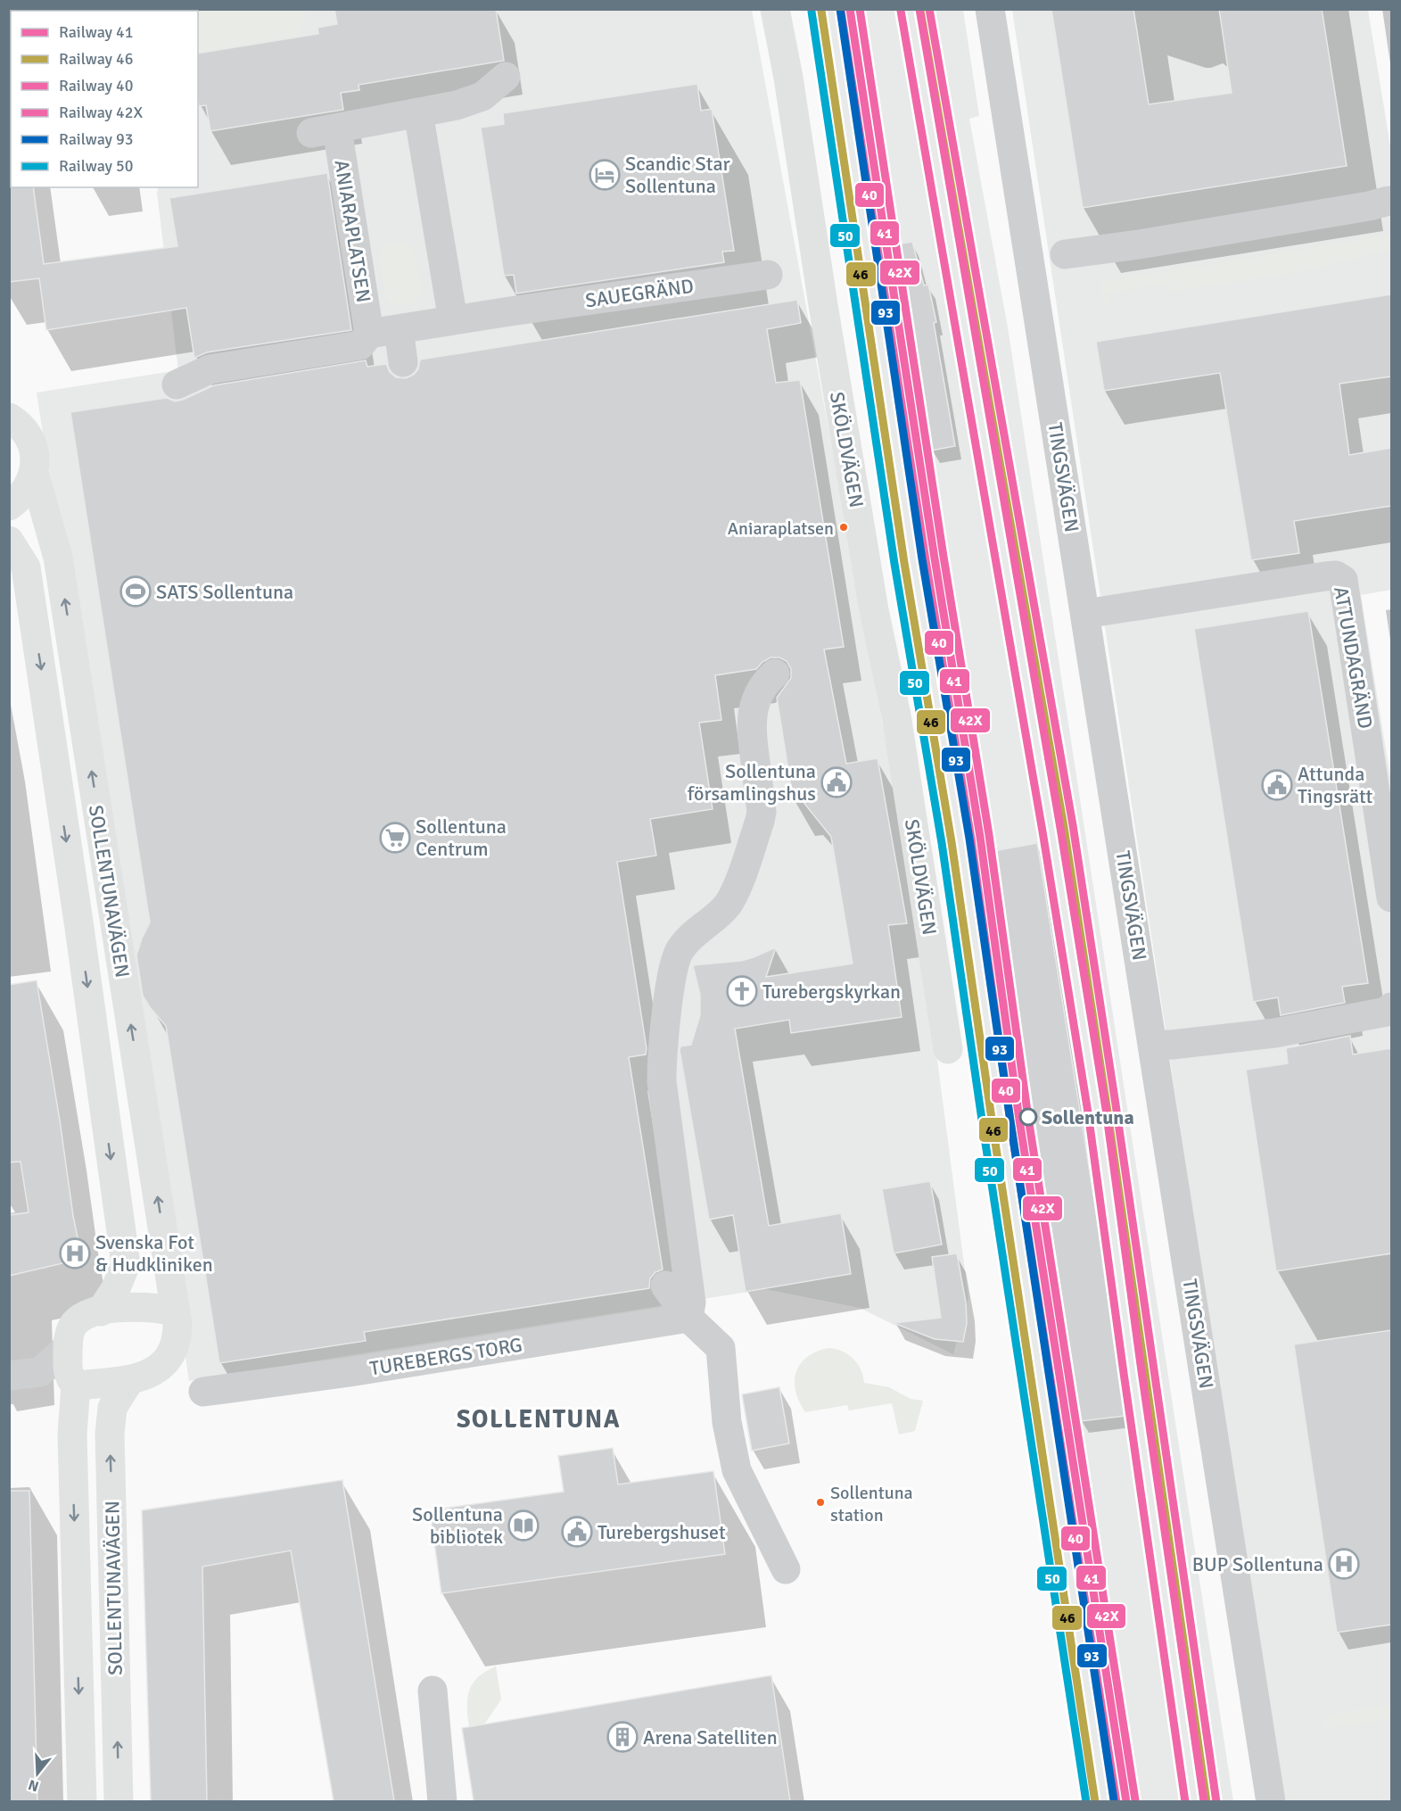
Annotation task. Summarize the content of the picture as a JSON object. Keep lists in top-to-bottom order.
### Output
{
  "streets": {
    "street": [
      "ANIARAPLATSEN",
      "SAUEGRÄND",
      "SKÖLDVÄGEN",
      "TINGSVÄGEN",
      "ATTUNDAGRÄND",
      "SOLLENTUNAVÄGEN",
      "TUREBERGS TORG"
    ]
  },
  "crossings": [
    ["ANIARAPLATSEN", "SAUEGRÄND"],
    ["TINGSVÄGEN", "ATTUNDAGRÄND"]
  ],
  "districts": ["SOLLENTUNA"],
  "places": {
    "hotel": ["Scandic Star Sollentuna"],
    "other": ["Aniaraplatsen", "Sollentuna", "Sollentuna station"],
    "sports": ["SATS Sollentuna"],
    "public building": ["Sollentuna församlingshus", "Attunda Tingsrätt", "Turebergshuset"],
    "supermarket": ["Sollentuna Centrum"],
    "church": ["Turebergskyrkan"],
    "hospital": ["Svenska Fot & Hudkliniken", "BUP Sollentuna"],
    "library": ["Sollentuna bibliotek"],
    "building": ["Arena Satelliten"]
  },
  "lines": [
    "rail line 41",
    "rail line 42X",
    "rail line 93",
    "rail line 46",
    "rail line 40",
    "rail line 50"
  ],
  "legend": [
    "Railway 41",
    "Railway 46",
    "Railway 40",
    "Railway 42X",
    "Railway 93",
    "Railway 50"
  ],
  "north": "bottom"
}
